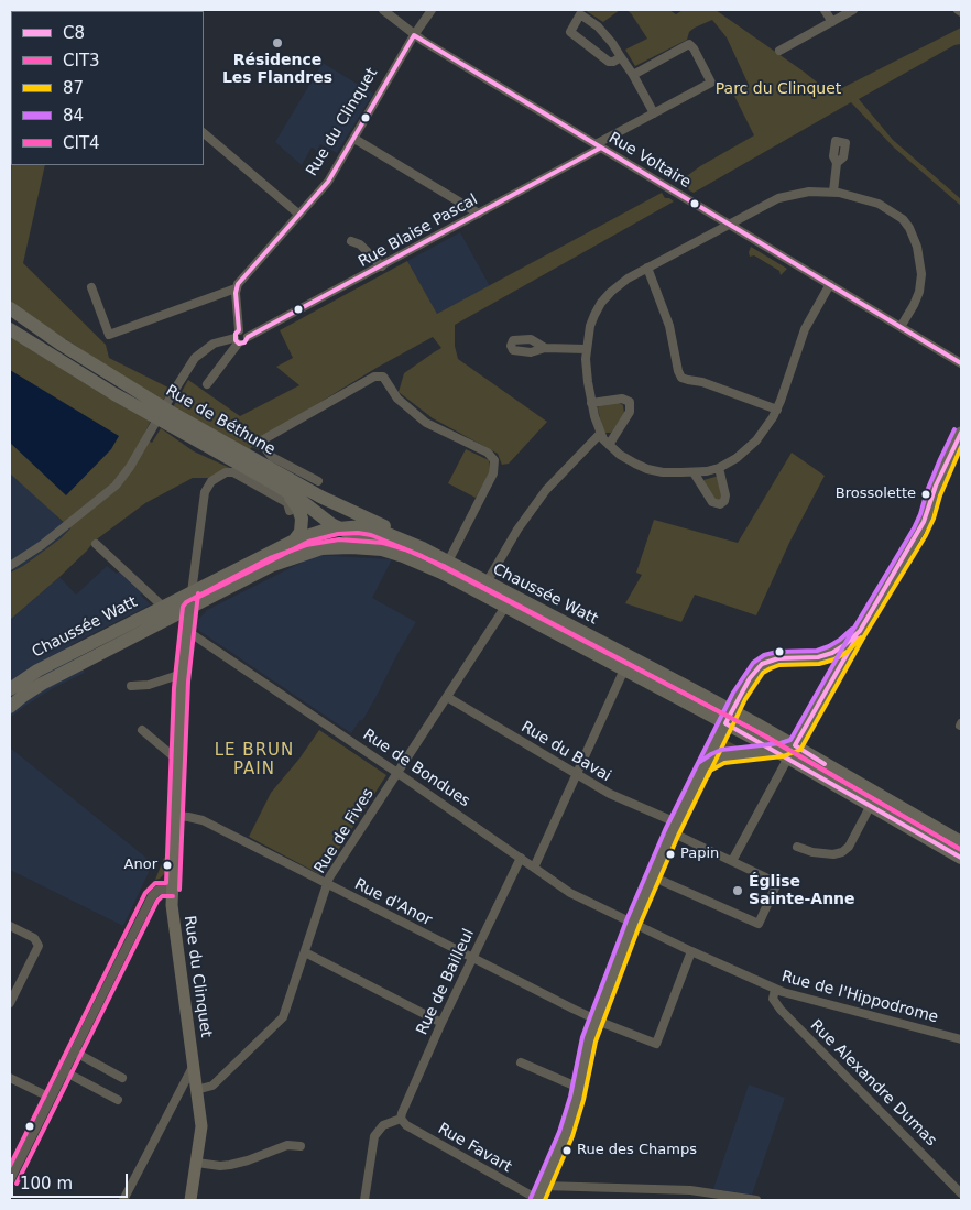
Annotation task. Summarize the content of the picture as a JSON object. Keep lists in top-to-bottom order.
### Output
{
  "streets": {
    "main road": ["Rue du Clinquet", "Rue de Béthune", "Chaussée Watt"],
    "street": [
      "Rue Voltaire",
      "Rue Blaise Pascal",
      "Rue du Bavai",
      "Rue de Bondues",
      "Rue de Fives",
      "Rue d'Anor",
      "Rue de Bailleul",
      "Rue de l'Hippodrome",
      "Rue Alexandre Dumas",
      "Rue Favart"
    ]
  },
  "crossings": [
    ["Rue du Clinquet", "Rue Voltaire"],
    ["Rue du Clinquet", "Chaussée Watt"],
    ["Rue du Clinquet", "Rue de Bondues"],
    ["Rue du Clinquet", "Rue de Fives"],
    ["Rue du Clinquet", "Rue d'Anor"],
    ["Rue Voltaire", "Rue Blaise Pascal"],
    ["Rue de Béthune", "Chaussée Watt"],
    ["Chaussée Watt", "Rue de Fives"],
    ["Rue du Bavai", "Rue de Fives"],
    ["Rue de Bondues", "Rue de Fives"],
    ["Rue de Bondues", "Rue de Bailleul"],
    ["Rue de Bondues", "Rue de l'Hippodrome"],
    ["Rue de Fives", "Rue d'Anor"],
    ["Rue d'Anor", "Rue de Bailleul"],
    ["Rue d'Anor", "Rue de l'Hippodrome"],
    ["Rue de Bailleul", "Rue Favart"],
    ["Rue de l'Hippodrome", "Rue Alexandre Dumas"]
  ],
  "districts": ["LE BRUN PAIN"],
  "parks": ["Parc du Clinquet"],
  "places": [
    "Résidence Les Flandres",
    "Brossolette",
    "Papin",
    "Anor",
    "Église Sainte-Anne",
    "Rue des Champs"
  ],
  "lines": [
    "transit line C8",
    "transit line 84",
    "transit line 87",
    "transit line CIT3",
    "transit line CIT4"
  ],
  "legend": [
    "C8",
    "CIT3",
    "87",
    "84",
    "CIT4"
  ],
  "scale_bar": "100 m"
}
